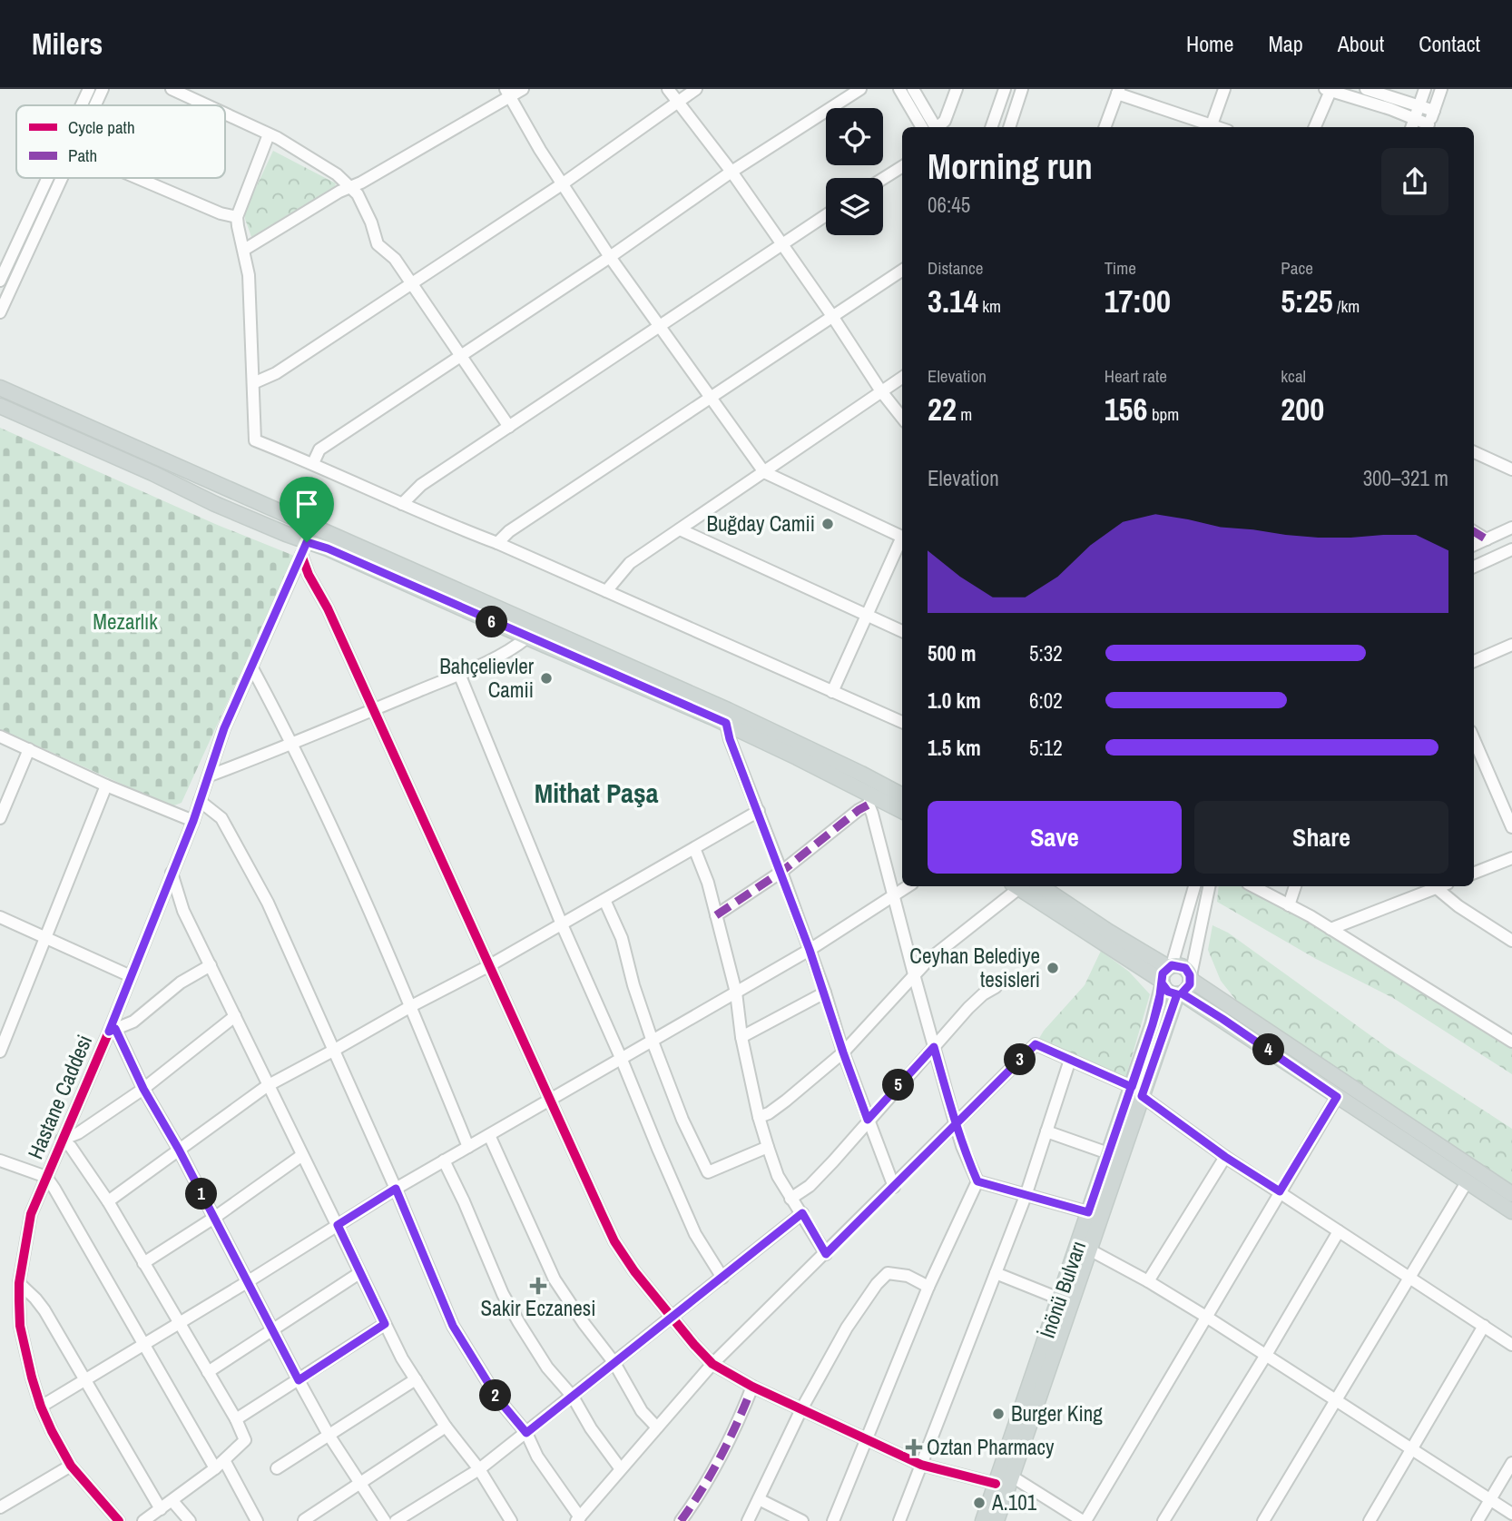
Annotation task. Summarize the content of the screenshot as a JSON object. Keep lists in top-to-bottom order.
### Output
{
  "streets": {
    "main road": ["İnönü Bulvarı"],
    "street": ["Hastane Caddesi"]
  },
  "districts": ["Mithat Paşa"],
  "parks": ["Mezarlık"],
  "places": {
    "other": [
      "Buğday Camii",
      "Bahçelievler Camii",
      "Ceyhan Belediye tesisleri",
      "Burger King",
      "A.101"
    ],
    "health": ["Sakir Eczanesi", "Oztan Pharmacy"]
  },
  "legend": ["Cycle path", "Path"],
  "page": {
    "header": "Milers",
    "nav": [
      "Home",
      "Map",
      "About",
      "Contact"
    ],
    "heading": ["Morning run", "06:45"],
    "stats": [
      ["Distance", "3.14 km"],
      ["Time", "17:00"],
      ["Pace", "5:25 /km"],
      ["Elevation", "22 m"],
      ["Heart rate", "156 bpm"],
      ["kcal", "200"]
    ],
    "chart": ["Elevation", "300–321 m"],
    "pins": [
      "6",
      "4",
      "3",
      "5",
      "1",
      "2"
    ],
    "list": [
      {
        "name": "500 m",
        "note": "5:32"
      },
      {
        "name": "1.0 km",
        "note": "6:02"
      },
      {
        "name": "1.5 km",
        "note": "5:12"
      }
    ],
    "buttons": ["Save", "Share"]
  }
}
